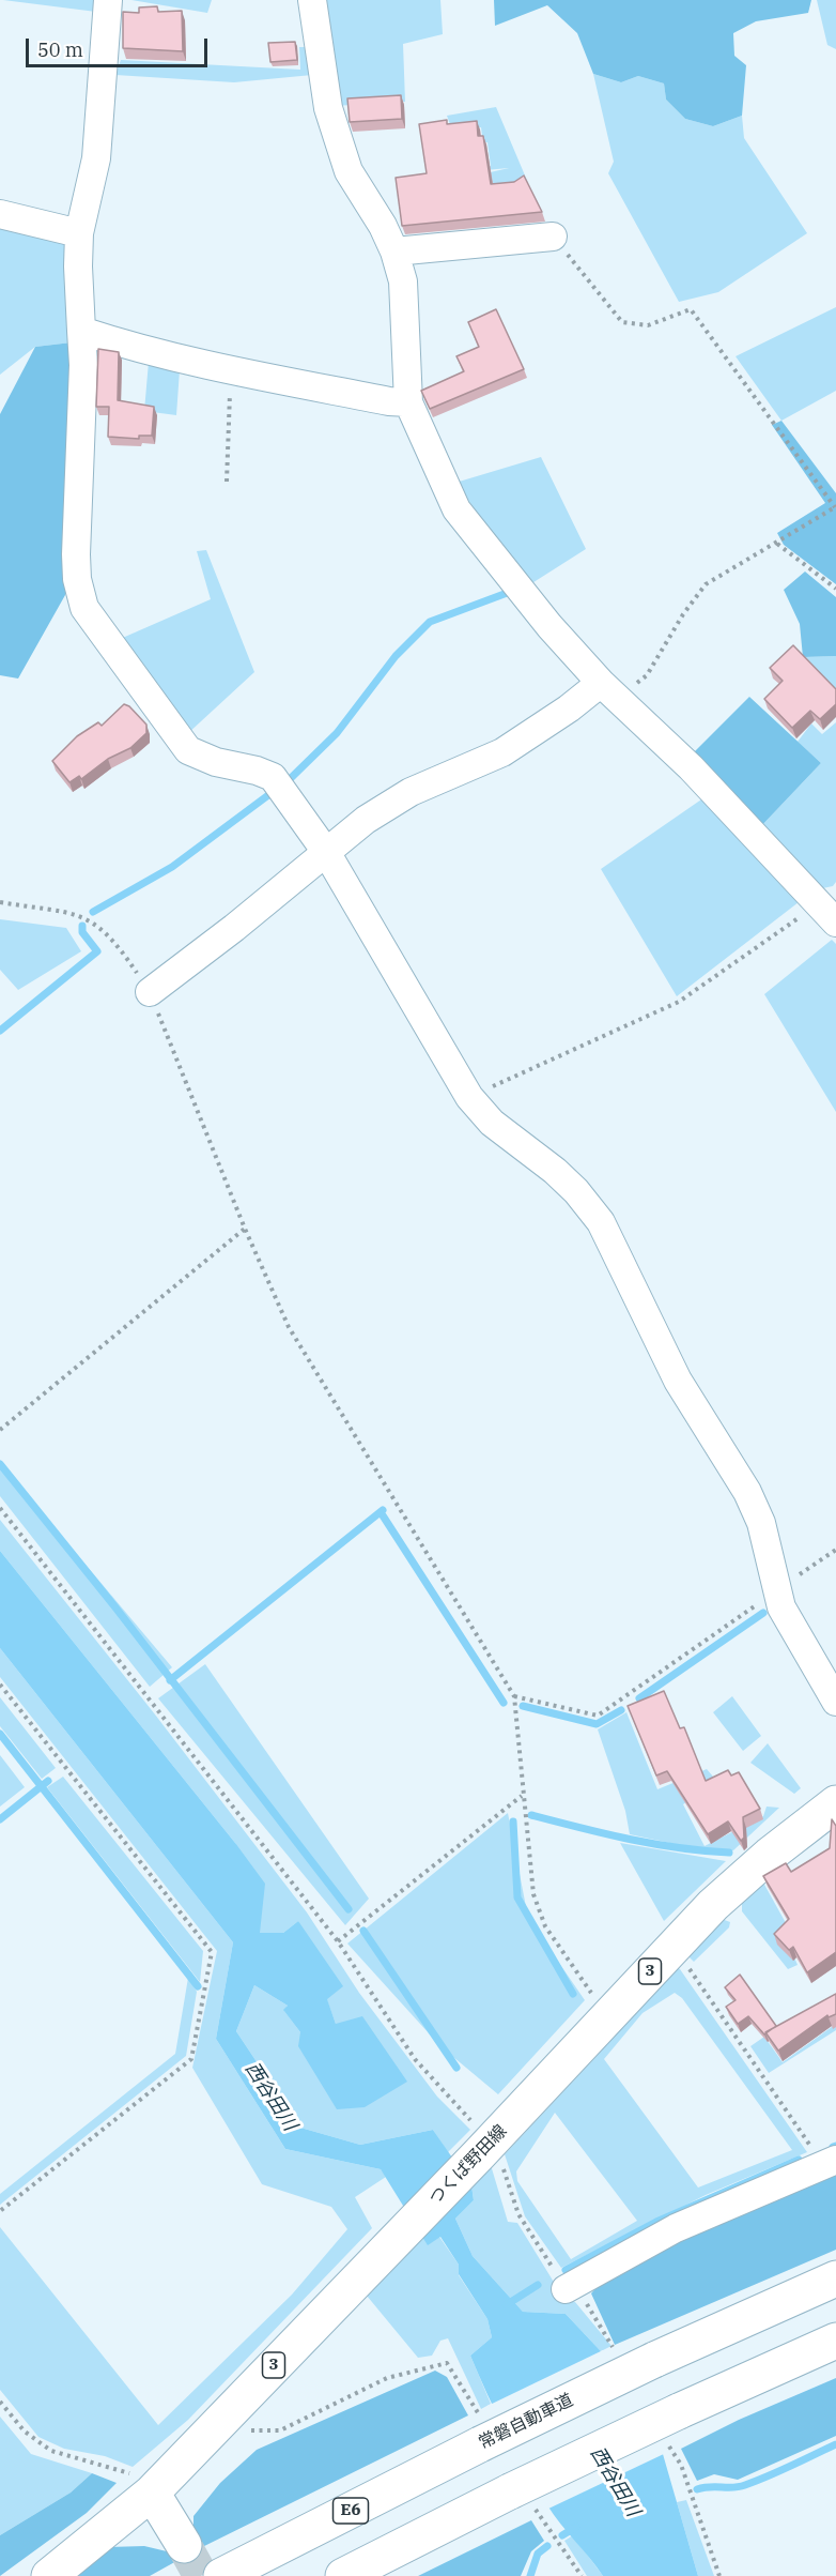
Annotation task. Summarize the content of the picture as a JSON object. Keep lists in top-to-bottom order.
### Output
{
  "streets": {
    "main road": [
      "3",
      "つくば野田線",
      "常磐自動車道",
      "E6"
    ]
  },
  "water": ["西谷田川"],
  "scale_bar": "50 m"
}
